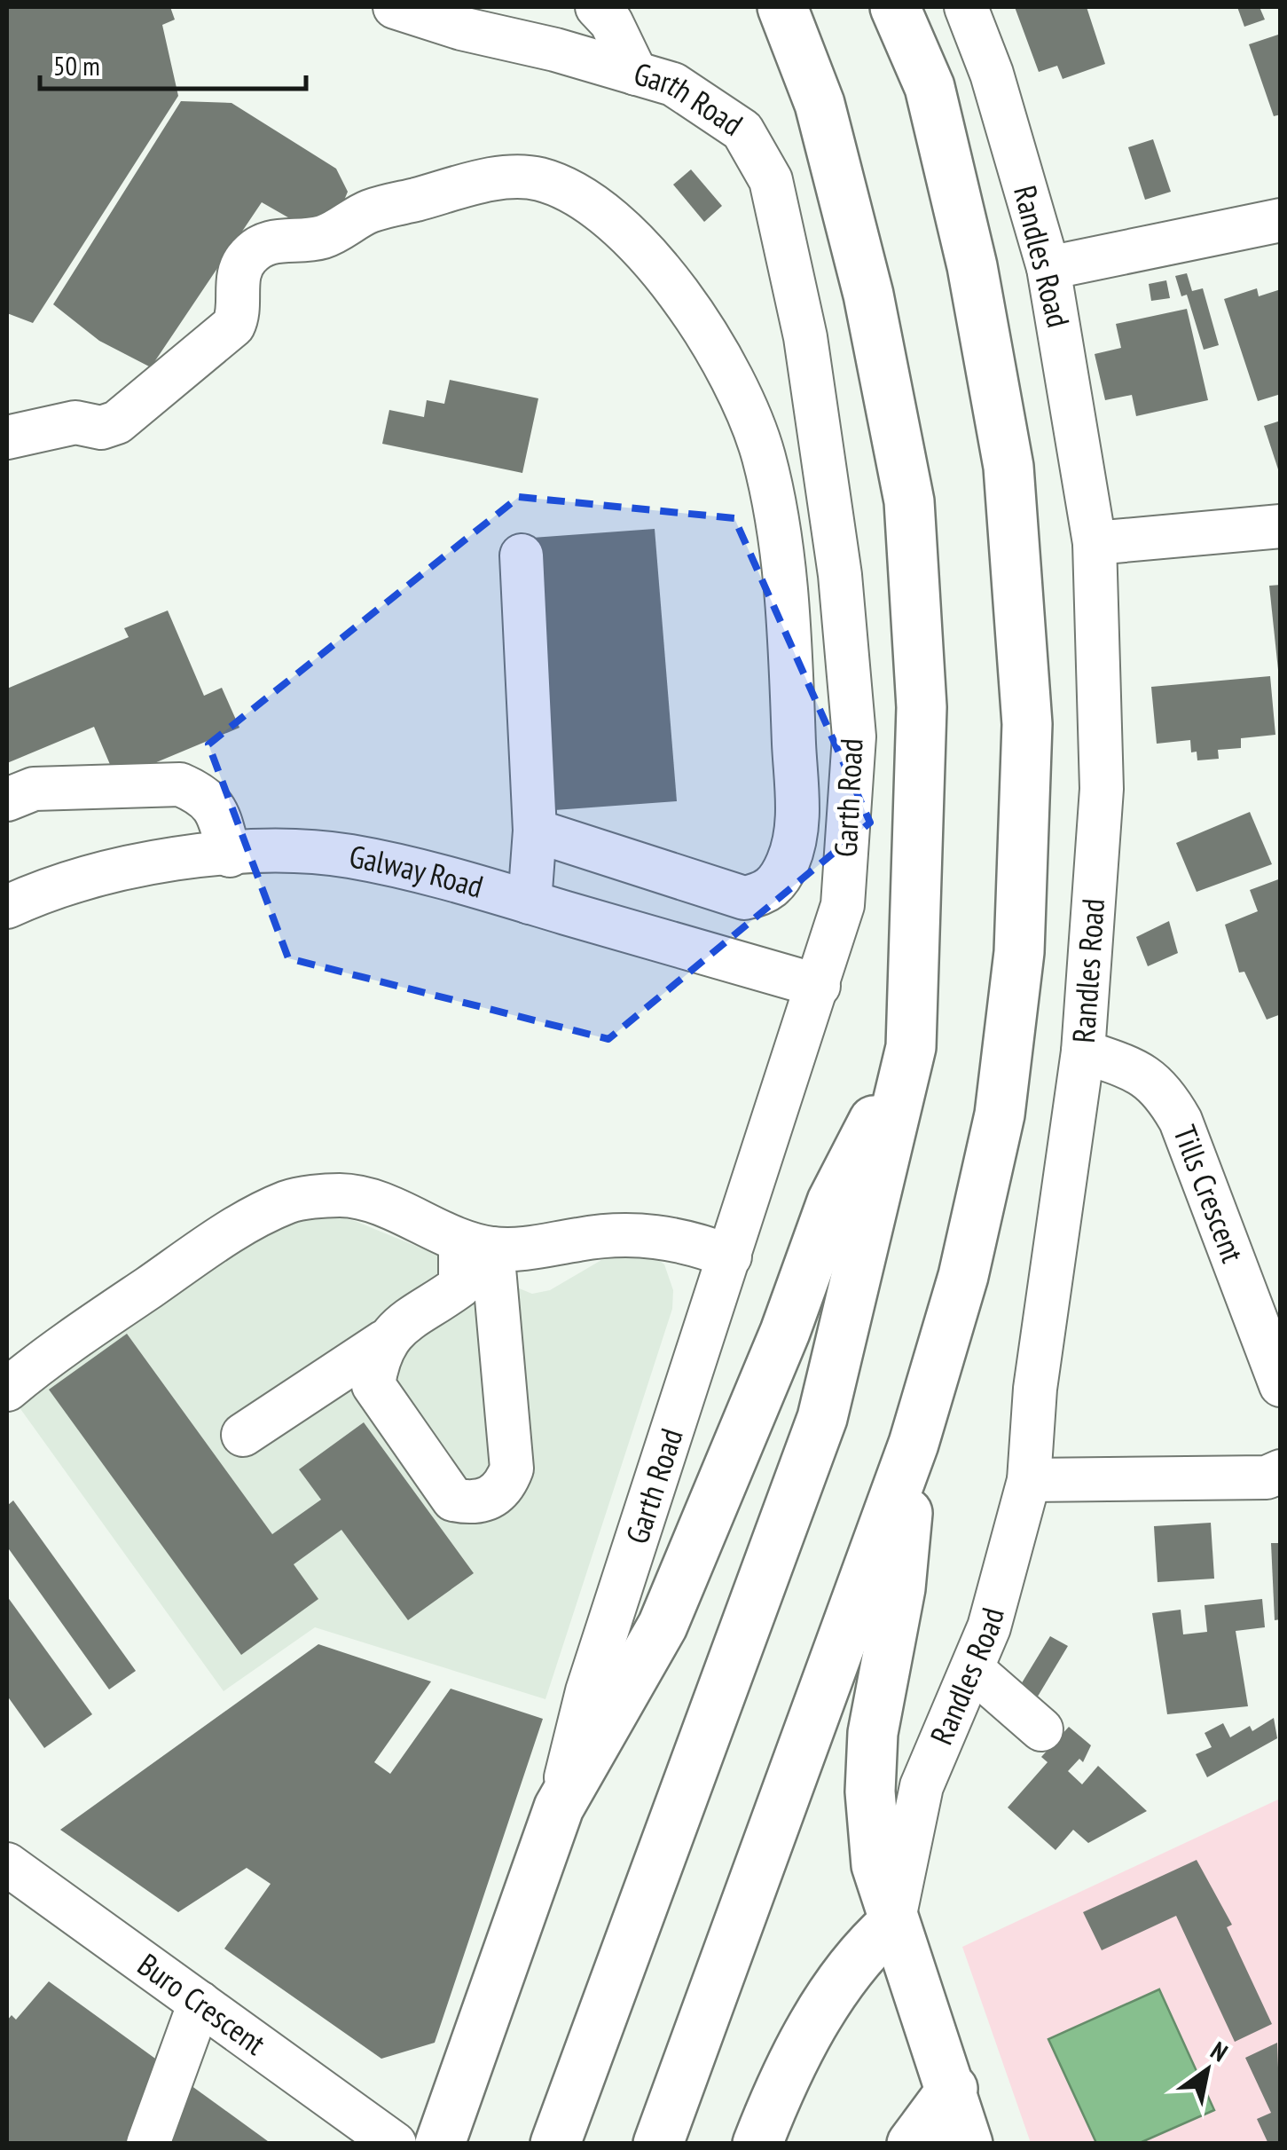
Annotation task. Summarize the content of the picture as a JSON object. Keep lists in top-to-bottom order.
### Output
{
  "streets": {
    "street": [
      "Garth Road",
      "Randles Road",
      "Galway Road",
      "Tills Crescent",
      "Buro Crescent"
    ]
  },
  "crossings": [
    ["Garth Road", "Galway Road"],
    ["Randles Road", "Tills Crescent"]
  ],
  "scale_bar": "50 m",
  "north": "top right"
}
